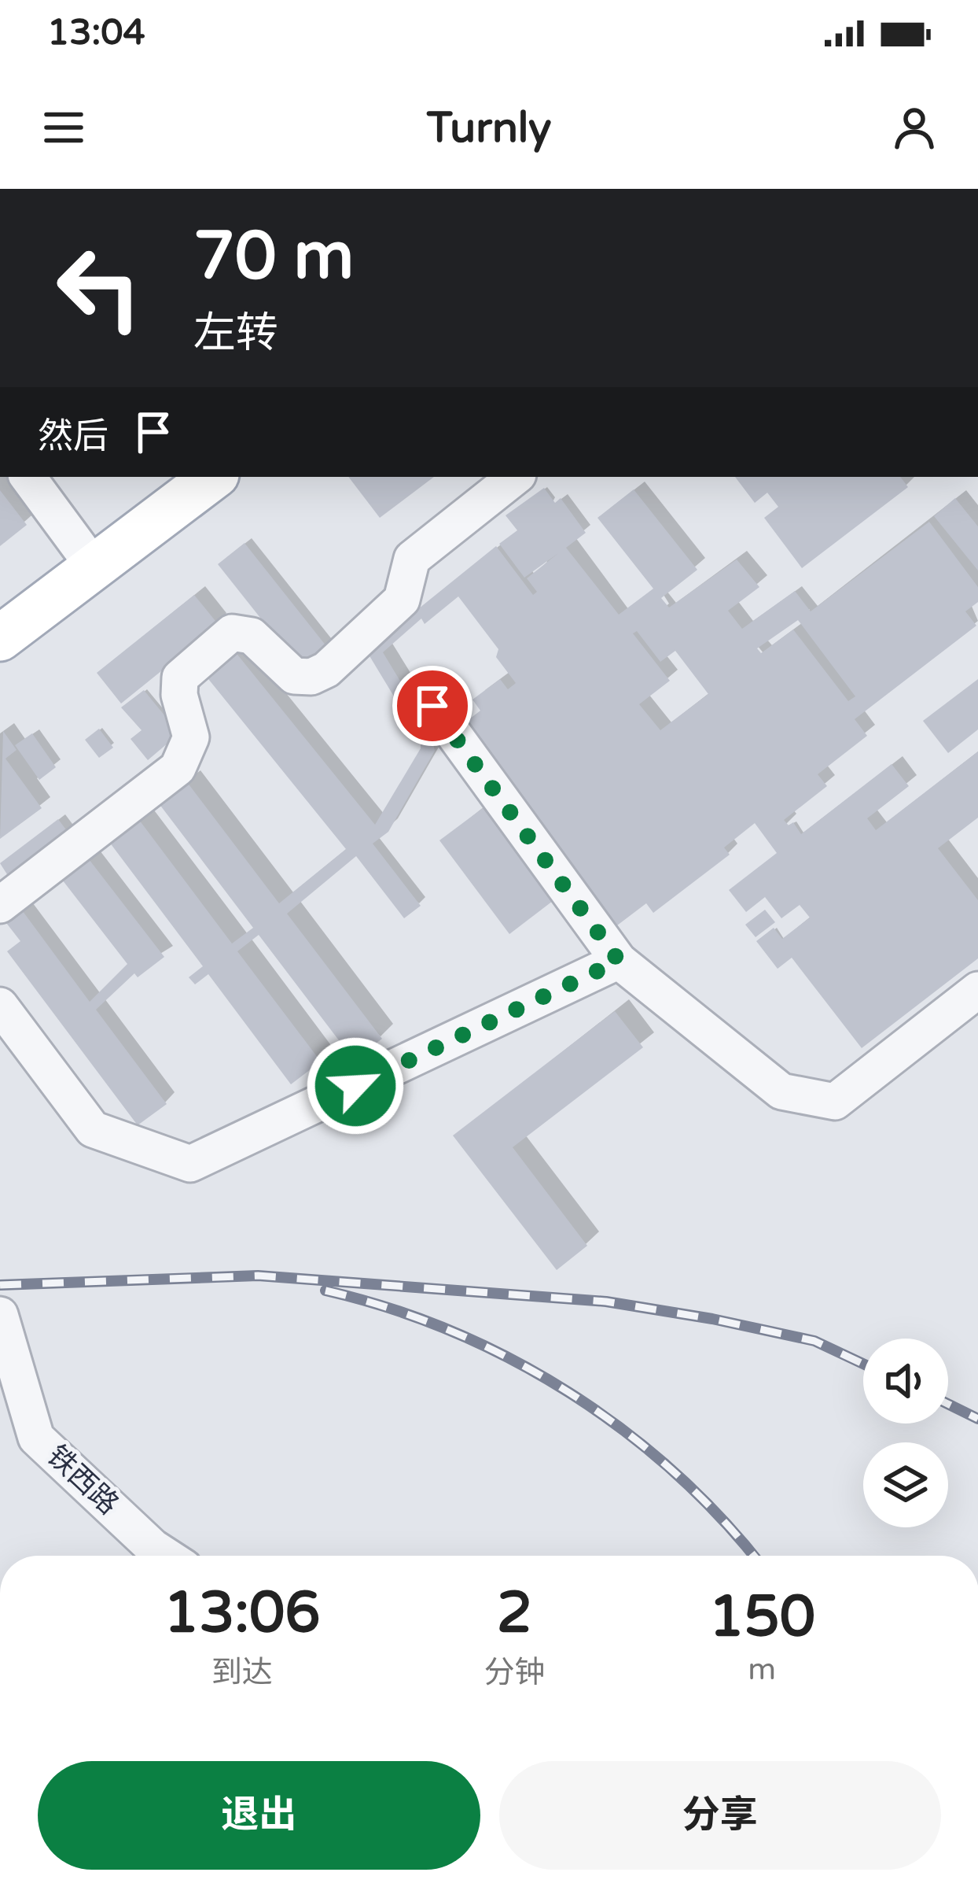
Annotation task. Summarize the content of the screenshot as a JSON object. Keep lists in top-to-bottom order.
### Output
{
  "streets": {
    "street": ["铁西路"]
  },
  "page": {
    "status": "13:04",
    "header": "Turnly",
    "turn": ["70 m", "左转"],
    "then": "然后",
    "eta": [
      "13:06",
      "到达",
      "2",
      "分钟",
      "150",
      "m"
    ],
    "buttons": ["退出", "分享"]
  }
}
